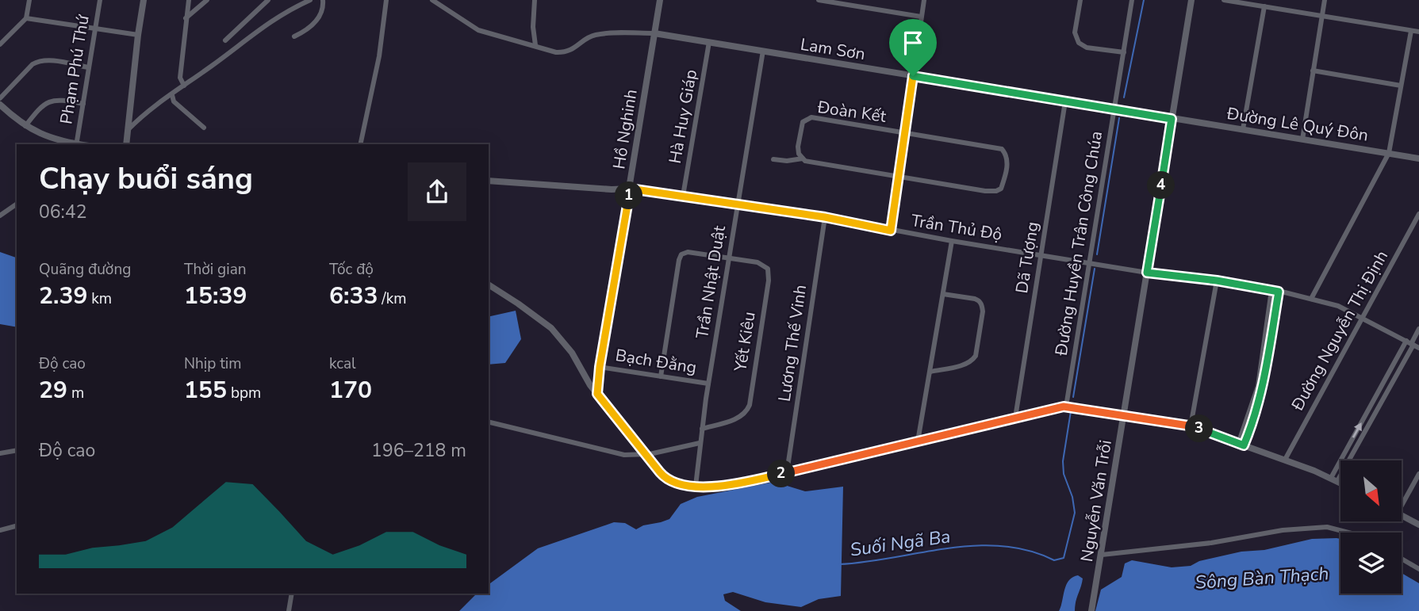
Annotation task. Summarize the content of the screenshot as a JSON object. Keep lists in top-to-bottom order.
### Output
{
  "streets": {
    "street": [
      "Lam Sơn",
      "Phạm Phú Thứ",
      "Đoàn Kết",
      "Hà Huy Giáp",
      "Đường Lê Quý Đôn",
      "Hồ Nghinh",
      "Trần Thủ Độ",
      "Đường Huyền Trân Công Chúa",
      "Dã Tượng",
      "Trần Nhật Duật",
      "Đường Nguyễn Thị Định",
      "Yết Kiêu",
      "Lương Thế Vinh",
      "Bạch Đằng",
      "Nguyễn Văn Trỗi"
    ]
  },
  "crossings": [
    ["Lam Sơn", "Hà Huy Giáp"],
    ["Lam Sơn", "Đường Lê Quý Đôn"],
    ["Lam Sơn", "Hồ Nghinh"],
    ["Lam Sơn", "Đường Huyền Trân Công Chúa"],
    ["Lam Sơn", "Dã Tượng"],
    ["Lam Sơn", "Trần Nhật Duật"],
    ["Lam Sơn", "Nguyễn Văn Trỗi"],
    ["Hà Huy Giáp", "Trần Thủ Độ"],
    ["Đường Lê Quý Đôn", "Nguyễn Văn Trỗi"],
    ["Hồ Nghinh", "Trần Thủ Độ"],
    ["Hồ Nghinh", "Bạch Đằng"],
    ["Trần Thủ Độ", "Đường Huyền Trân Công Chúa"],
    ["Trần Thủ Độ", "Dã Tượng"],
    ["Trần Thủ Độ", "Trần Nhật Duật"],
    ["Trần Thủ Độ", "Đường Nguyễn Thị Định"],
    ["Trần Thủ Độ", "Lương Thế Vinh"],
    ["Trần Thủ Độ", "Nguyễn Văn Trỗi"],
    ["Trần Nhật Duật", "Yết Kiêu"],
    ["Trần Nhật Duật", "Bạch Đằng"]
  ],
  "water": ["Suối Ngã Ba", "Sông Bàn Thạch"],
  "north": "bottom right",
  "page": {
    "heading": ["Chạy buổi sáng", "06:42"],
    "pins": [
      "4",
      "1",
      "3",
      "2"
    ],
    "stats": [
      ["Quãng đường", "2.39 km"],
      ["Thời gian", "15:39"],
      ["Tốc độ", "6:33 /km"],
      ["Độ cao", "29 m"],
      ["Nhịp tim", "155 bpm"],
      ["kcal", "170"]
    ],
    "chart": ["Độ cao", "196–218 m"]
  }
}
